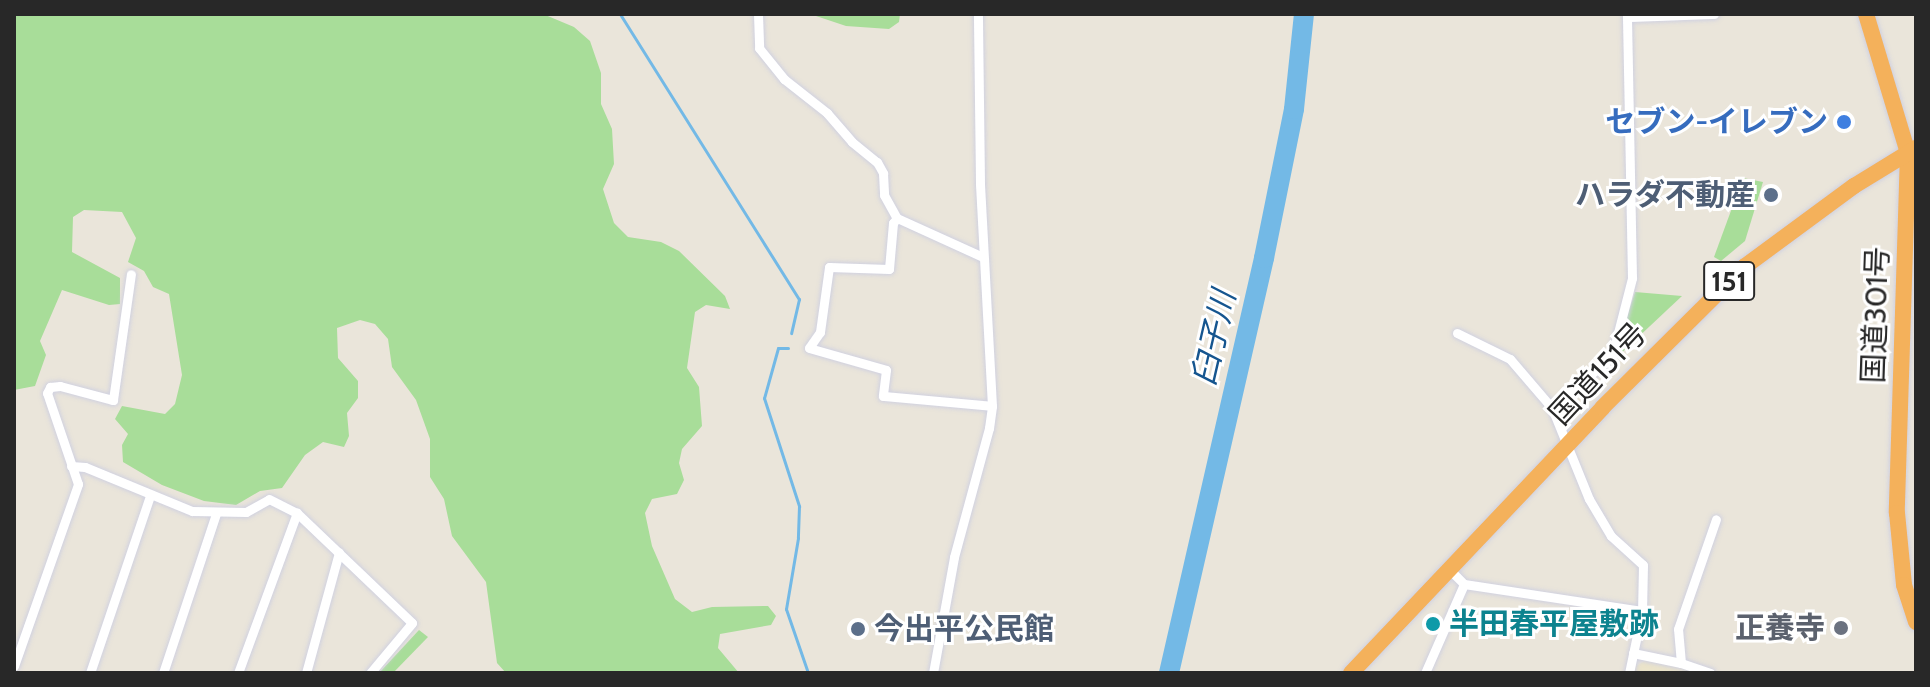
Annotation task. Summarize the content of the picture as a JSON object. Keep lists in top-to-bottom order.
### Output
{
  "streets": {
    "highway": ["151", "国道301号", "国道151号"]
  },
  "crossings": [
    ["国道301号", "国道151号"]
  ],
  "water": ["臼子川"],
  "places": [
    "セブン-イレブン",
    "ハラダ不動産",
    "半田春平屋敷跡",
    "正養寺",
    "今出平公民館"
  ]
}
